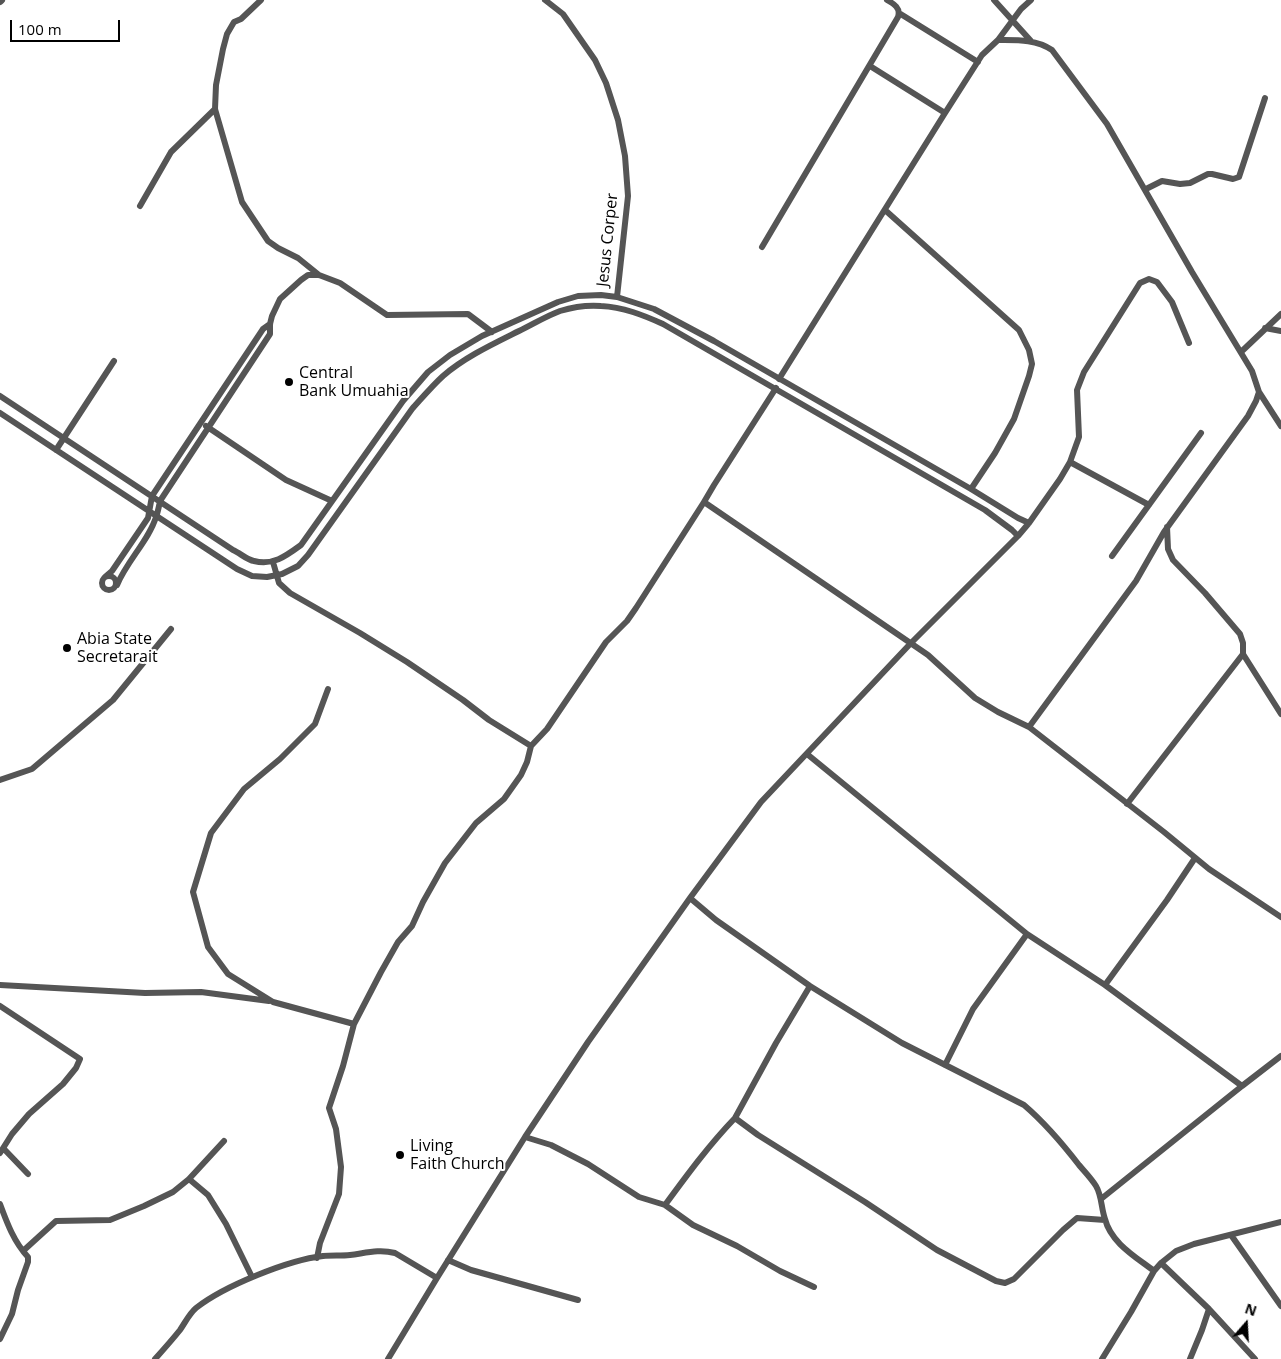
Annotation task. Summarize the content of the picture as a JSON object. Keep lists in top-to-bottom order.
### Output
{
  "streets": {
    "street": ["Jesus Corper"]
  },
  "places": ["Central Bank Umuahia", "Abia State Secretarait", "Living Faith Church"],
  "scale_bar": "100 m",
  "north": "top"
}
